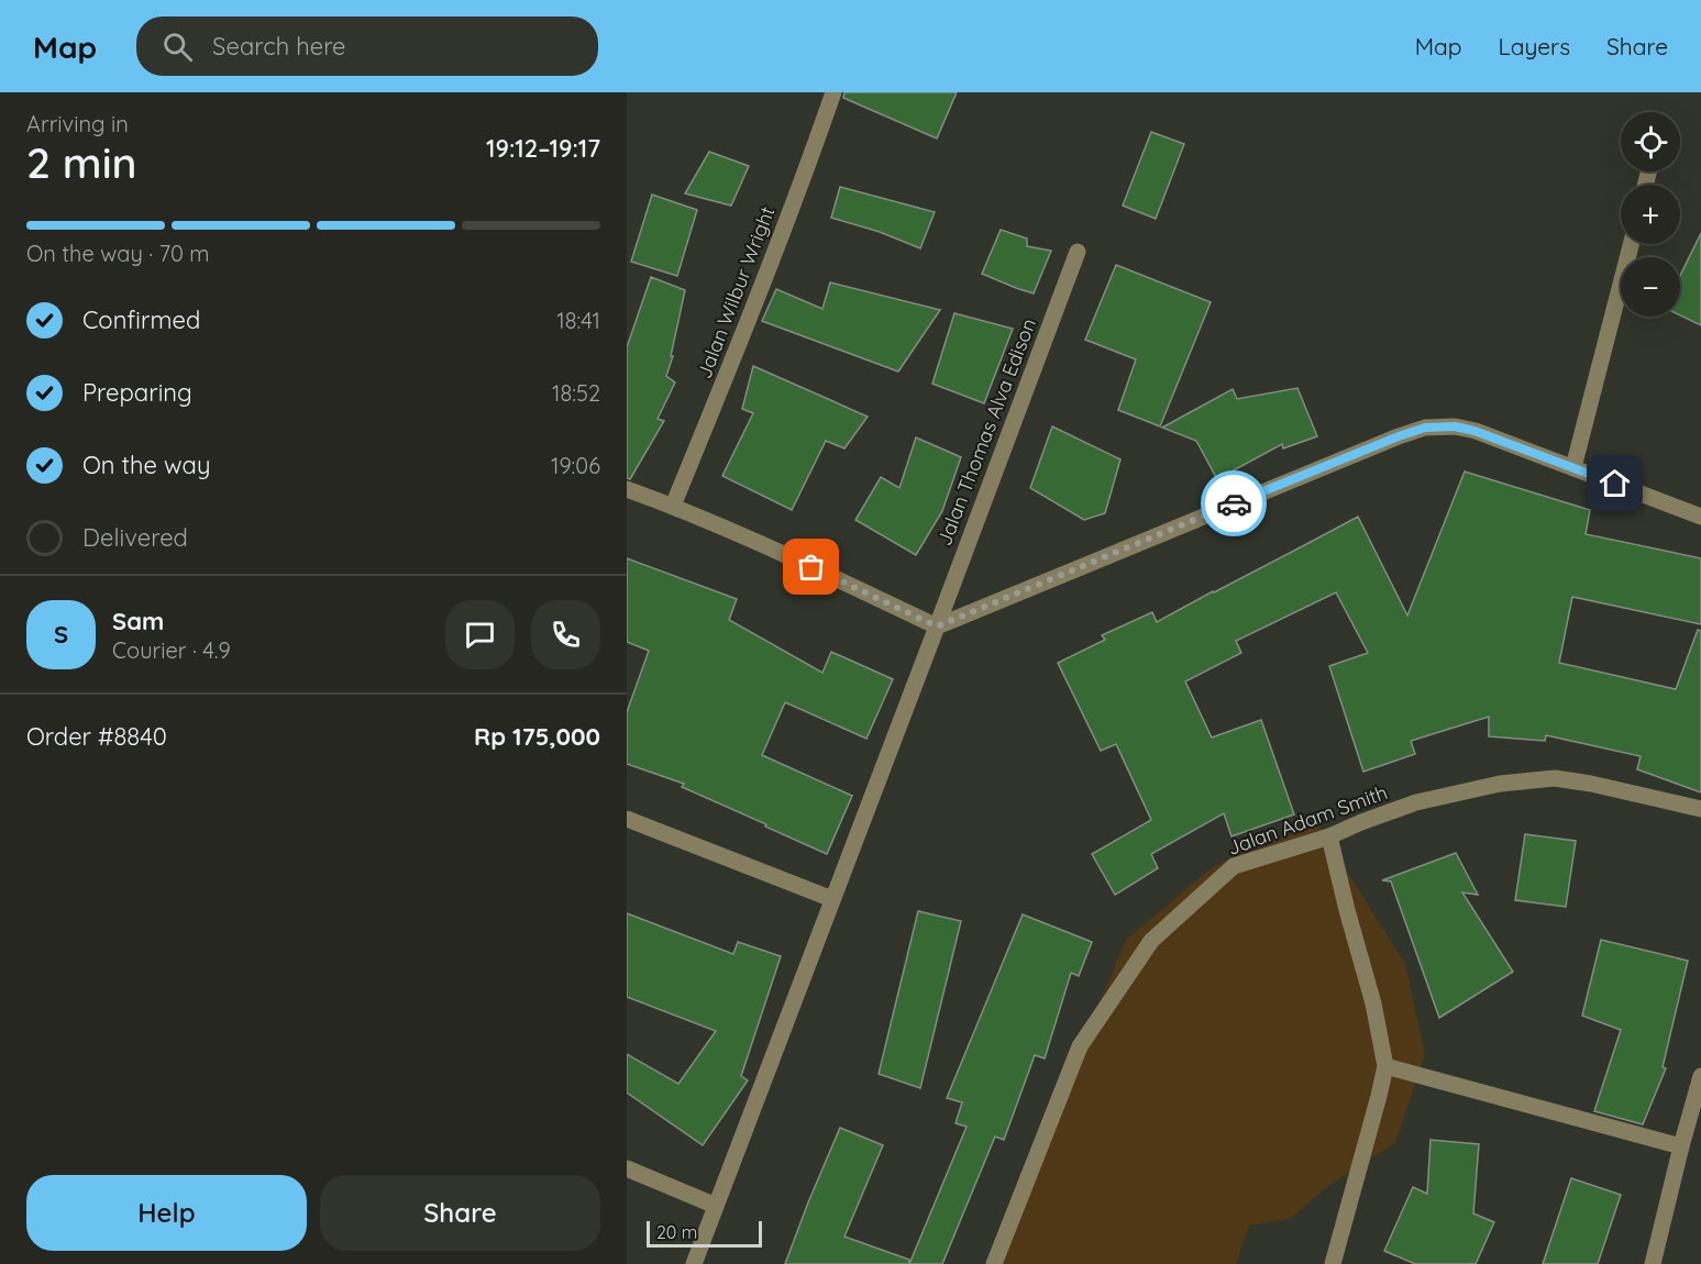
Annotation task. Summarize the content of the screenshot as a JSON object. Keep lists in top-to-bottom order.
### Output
{
  "streets": {
    "street": ["Jalan Wilbur Wright", "Jalan Thomas Alva Edison", "Jalan Adam Smith"]
  },
  "scale_bar": "20 m",
  "page": {
    "header": "Map",
    "search": "Search here",
    "nav": ["Map", "Layers", "Share"],
    "heading": ["2 min", "Arriving in", "19:12–19:17"],
    "panel": [
      "Sam",
      "Courier · 4.9",
      "Order #8840",
      "Rp 175,000"
    ],
    "map_buttons": ["+", "−"],
    "bar": "On the way · 70 m",
    "list": [
      ["Confirmed", "18:41"],
      ["Preparing", "18:52"],
      ["On the way", "19:06"],
      "Delivered"
    ],
    "round": "S",
    "buttons": ["Help", "Share"],
    "scale": "20 m"
  }
}
